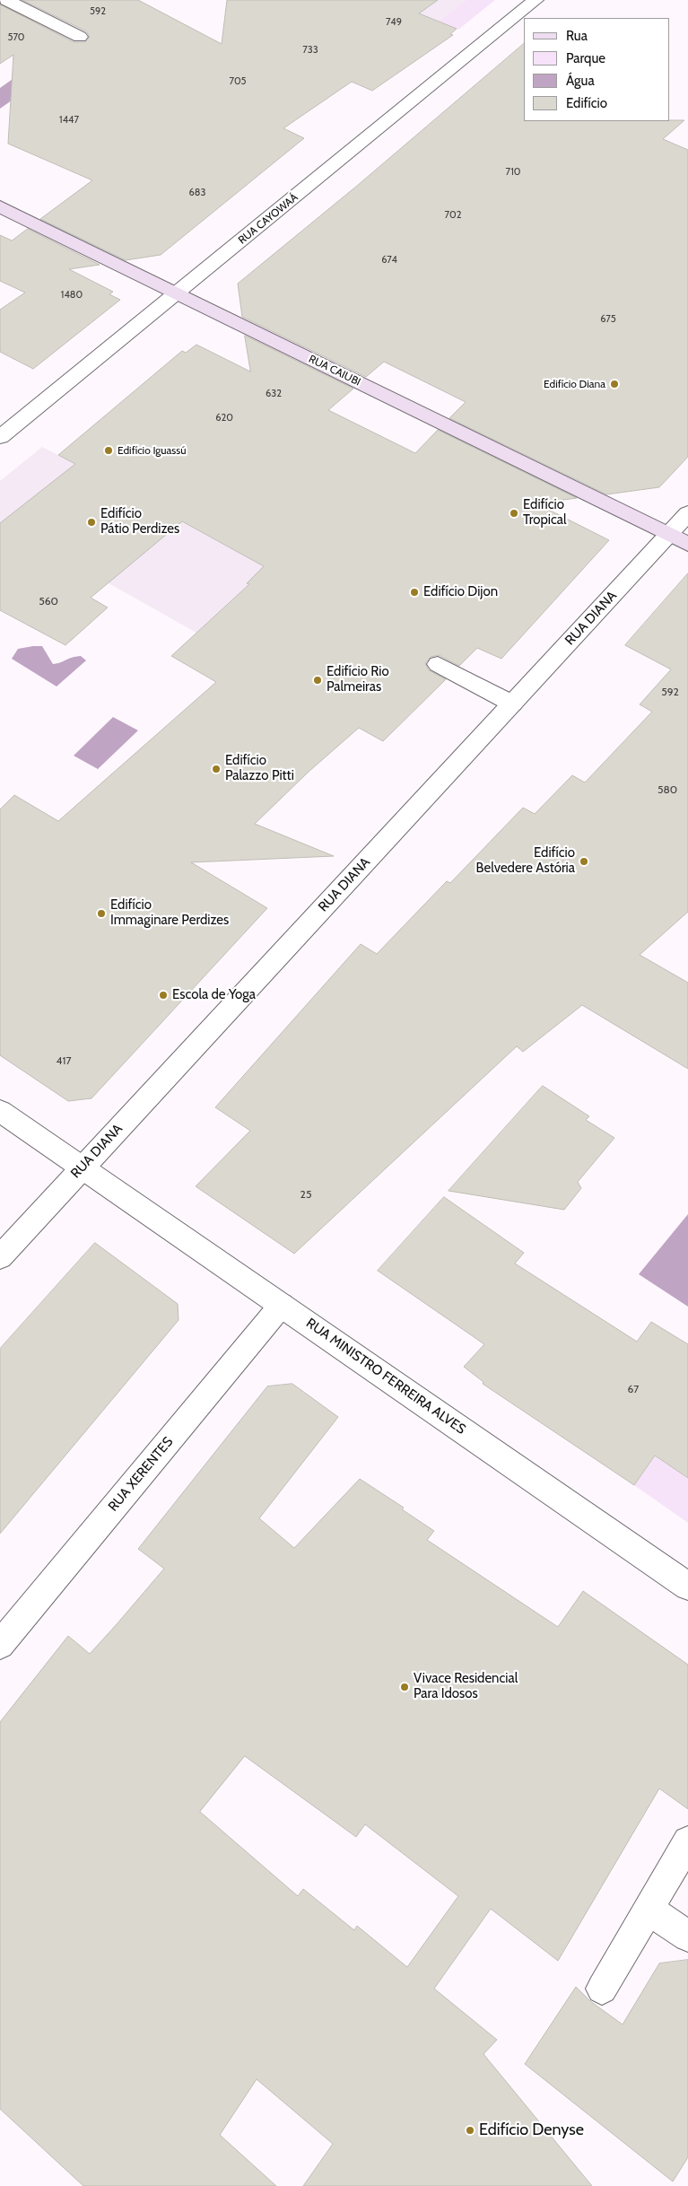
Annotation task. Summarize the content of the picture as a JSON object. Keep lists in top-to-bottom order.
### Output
{
  "streets": {
    "main road": ["RUA CAIUBI"],
    "street": [
      "RUA CAYOWAÁ",
      "RUA DIANA",
      "RUA MINISTRO FERREIRA ALVES",
      "RUA XERENTES"
    ]
  },
  "crossings": [
    ["RUA CAYOWAÁ", "RUA CAIUBI"],
    ["RUA CAIUBI", "RUA DIANA"],
    ["RUA DIANA", "RUA MINISTRO FERREIRA ALVES"],
    ["RUA MINISTRO FERREIRA ALVES", "RUA XERENTES"]
  ],
  "places": [
    "Edifício Diana",
    "Edifício Iguassú",
    "Edifício Tropical",
    "Edifício Pátio Perdizes",
    "Edifício Dijon",
    "Edifício Rio Palmeiras",
    "Edifício Palazzo Pitti",
    "Edifício Belvedere Astória",
    "Edifício Immaginare Perdizes",
    "Escola de Yoga",
    "Vivace Residencial Para Idosos",
    "Edifício Denyse"
  ],
  "house_numbers": [
    "592",
    "749",
    "570",
    "733",
    "705",
    "1447",
    "710",
    "683",
    "702",
    "674",
    "1480",
    "675",
    "632",
    "620",
    "560",
    "592",
    "580",
    "417",
    "25",
    "67"
  ],
  "legend": [
    "Rua",
    "Parque",
    "Água",
    "Edifício"
  ]
}
